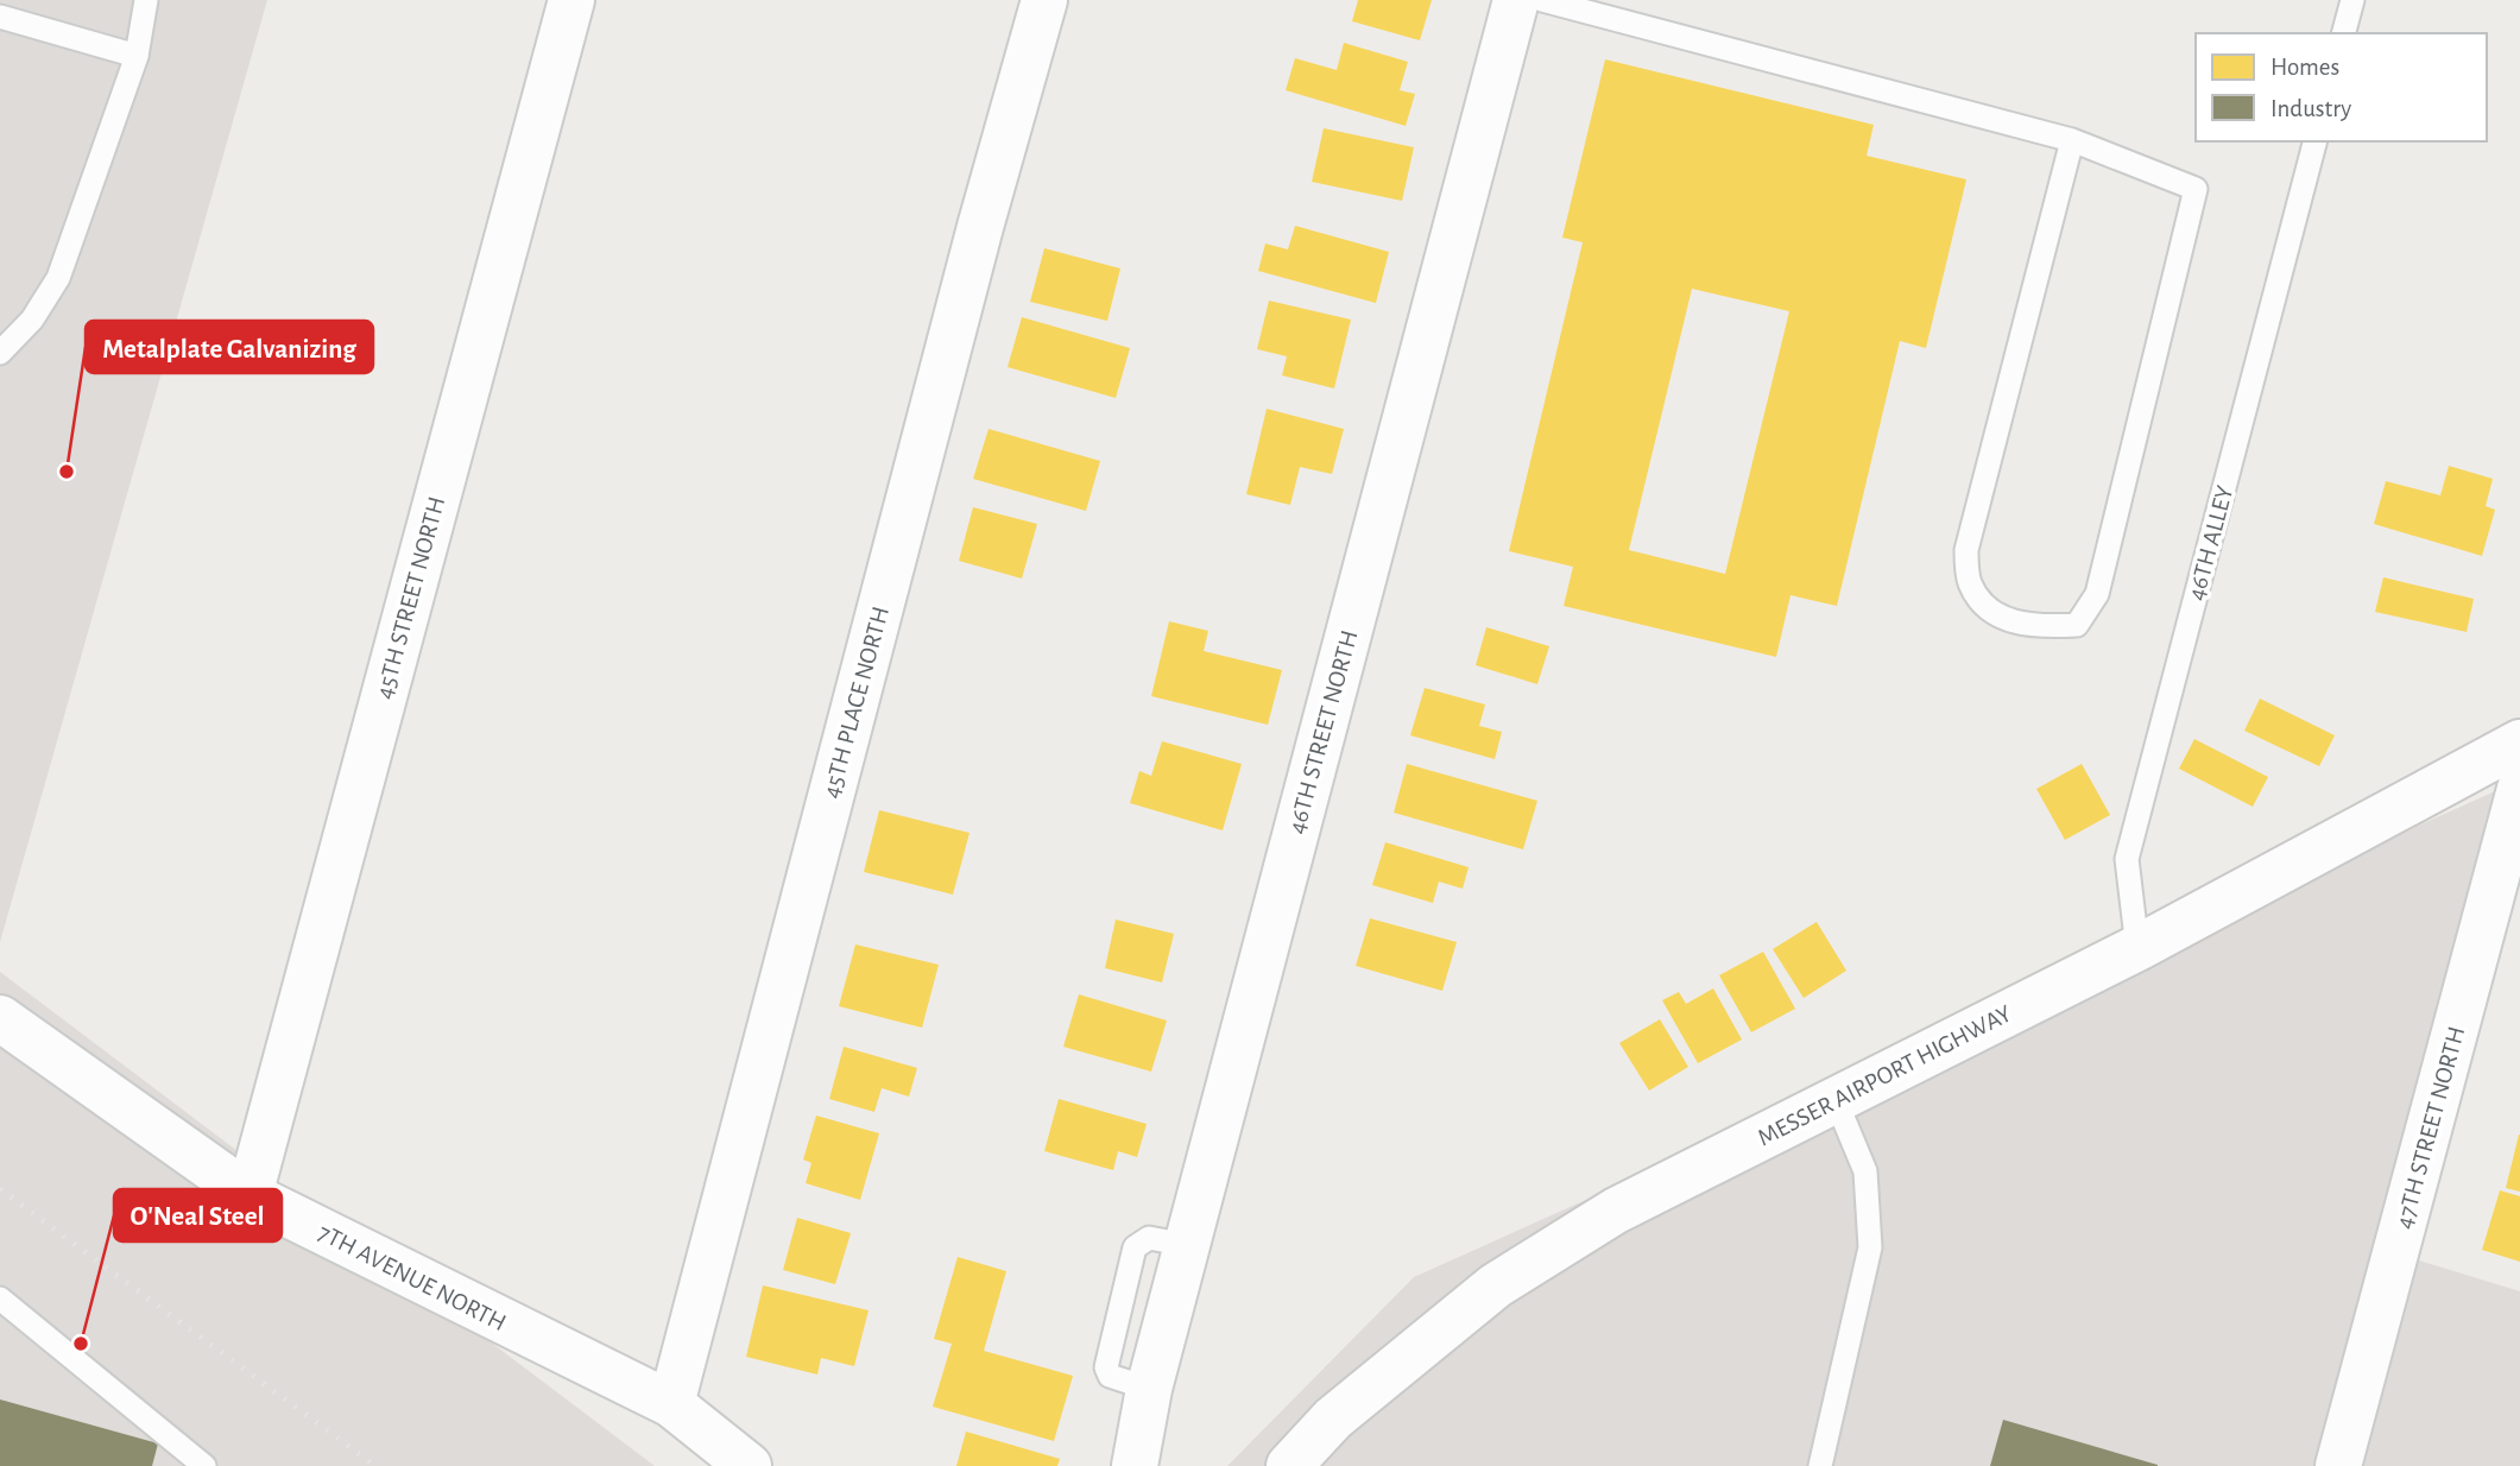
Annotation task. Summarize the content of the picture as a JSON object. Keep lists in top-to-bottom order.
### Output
{
  "streets": {
    "street": [
      "45TH STREET NORTH",
      "45TH PLACE NORTH",
      "46TH STREET NORTH",
      "MESSER AIRPORT HIGHWAY",
      "47TH STREET NORTH",
      "7TH AVENUE NORTH"
    ],
    "lane": ["46TH ALLEY"]
  },
  "crossings": [
    ["46TH ALLEY", "MESSER AIRPORT HIGHWAY"],
    ["45TH STREET NORTH", "7TH AVENUE NORTH"],
    ["45TH PLACE NORTH", "7TH AVENUE NORTH"]
  ],
  "places": ["Metalplate Galvanizing", "O'Neal Steel"],
  "legend": ["Homes", "Industry"]
}
